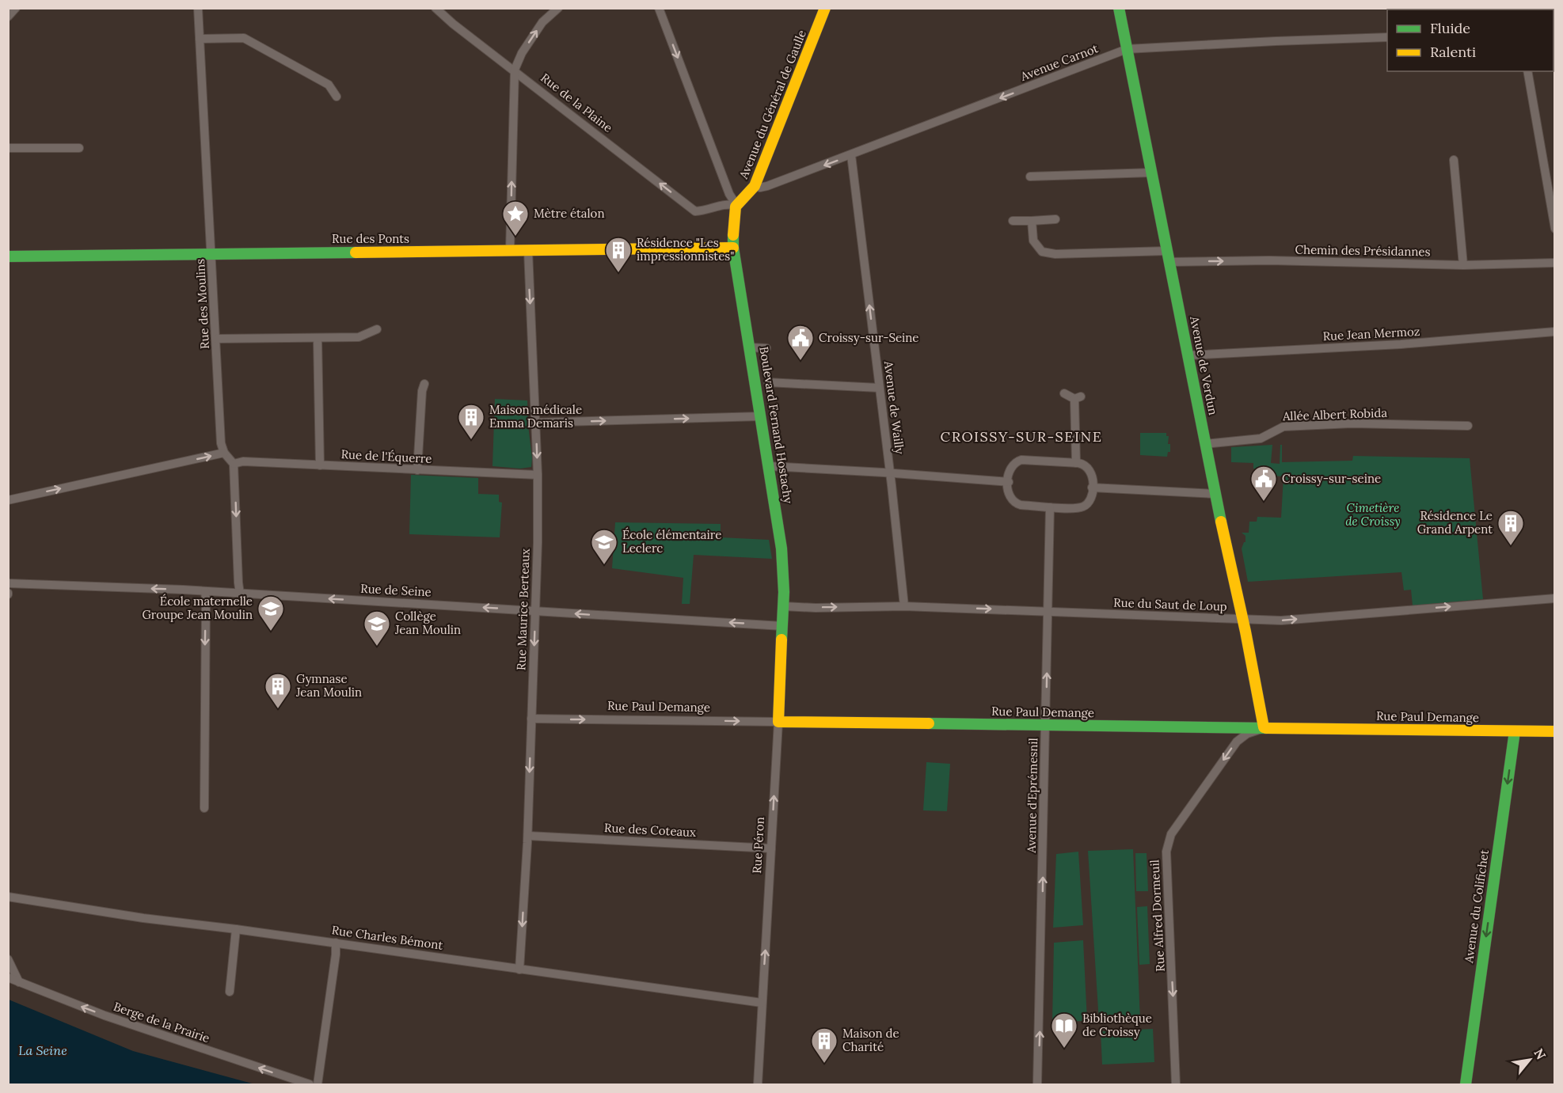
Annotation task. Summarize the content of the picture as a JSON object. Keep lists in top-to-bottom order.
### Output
{
  "streets": {
    "main road": [
      "Avenue du Général de Gaulle",
      "Rue des Ponts",
      "Avenue de Verdun",
      "Boulevard Fernand Hostachy",
      "Rue Paul Demange",
      "Rue Péron",
      "Avenue du Colifichet"
    ],
    "street": [
      "Avenue Carnot",
      "Rue de la Plaine",
      "Chemin des Présidannes",
      "Rue des Moulins",
      "Rue Jean Mermoz",
      "Avenue de Wailly",
      "Allée Albert Robida",
      "Rue de l'Équerre",
      "Rue de Seine",
      "Rue du Saut de Loup",
      "Rue Maurice Berteaux",
      "Avenue d'Eprémesnil",
      "Rue des Coteaux",
      "Rue Alfred Dormeuil",
      "Rue Charles Bémont",
      "Berge de la Prairie"
    ]
  },
  "crossings": [
    ["Avenue Carnot", "Avenue du Général de Gaulle"],
    ["Avenue Carnot", "Avenue de Verdun"],
    ["Avenue Carnot", "Avenue de Wailly"],
    ["Rue de la Plaine", "Avenue du Général de Gaulle"],
    ["Rue de la Plaine", "Boulevard Fernand Hostachy"],
    ["Avenue du Général de Gaulle", "Boulevard Fernand Hostachy"],
    ["Rue des Ponts", "Rue des Moulins"],
    ["Rue des Ponts", "Boulevard Fernand Hostachy"],
    ["Rue des Ponts", "Rue Maurice Berteaux"],
    ["Chemin des Présidannes", "Avenue de Verdun"],
    ["Rue Jean Mermoz", "Avenue de Verdun"],
    ["Avenue de Verdun", "Allée Albert Robida"],
    ["Avenue de Verdun", "Rue du Saut de Loup"],
    ["Avenue de Verdun", "Rue Paul Demange"],
    ["Avenue de Verdun", "Rue Alfred Dormeuil"],
    ["Avenue de Wailly", "Rue du Saut de Loup"],
    ["Boulevard Fernand Hostachy", "Rue du Saut de Loup"],
    ["Boulevard Fernand Hostachy", "Rue Péron"],
    ["Rue de l'Équerre", "Rue Maurice Berteaux"],
    ["Rue de Seine", "Rue Maurice Berteaux"],
    ["Rue de Seine", "Rue Péron"],
    ["Rue du Saut de Loup", "Avenue d'Eprémesnil"],
    ["Rue du Saut de Loup", "Rue Péron"],
    ["Rue Maurice Berteaux", "Rue Paul Demange"],
    ["Rue Maurice Berteaux", "Rue des Coteaux"],
    ["Rue Maurice Berteaux", "Rue Charles Bémont"],
    ["Rue Paul Demange", "Avenue d'Eprémesnil"],
    ["Rue Paul Demange", "Rue Péron"],
    ["Rue Paul Demange", "Avenue du Colifichet"],
    ["Rue Paul Demange", "Rue Alfred Dormeuil"],
    ["Rue des Coteaux", "Rue Péron"],
    ["Rue Péron", "Rue Charles Bémont"]
  ],
  "one_way": [
    "Avenue Carnot",
    "Rue de la Plaine",
    "Chemin des Présidannes",
    "Avenue de Wailly",
    "Rue de Seine",
    "Rue du Saut de Loup",
    "Rue Maurice Berteaux",
    "Avenue d'Eprémesnil",
    "Rue Péron",
    "Avenue du Colifichet",
    "Rue Alfred Dormeuil",
    "Berge de la Prairie"
  ],
  "districts": ["CROISSY-SUR-SEINE"],
  "water": ["La Seine"],
  "parks": ["Cimetière de Croissy"],
  "places": {
    "place": ["Mètre étalon"],
    "building": [
      "Résidence \"Les impressionnistes\"",
      "Maison médicale Emma Demaris",
      "Résidence Le Grand Arpent",
      "Gymnase Jean Moulin",
      "Maison de Charité"
    ],
    "public building": ["Croissy-sur-Seine", "Croissy-sur-seine"],
    "school or university": ["École élémentaire Leclerc", "École maternelle Groupe Jean Moulin", "Collège Jean Moulin"],
    "library": ["Bibliothèque de Croissy"]
  },
  "legend": ["Fluide", "Ralenti"],
  "north": "top right"
}
